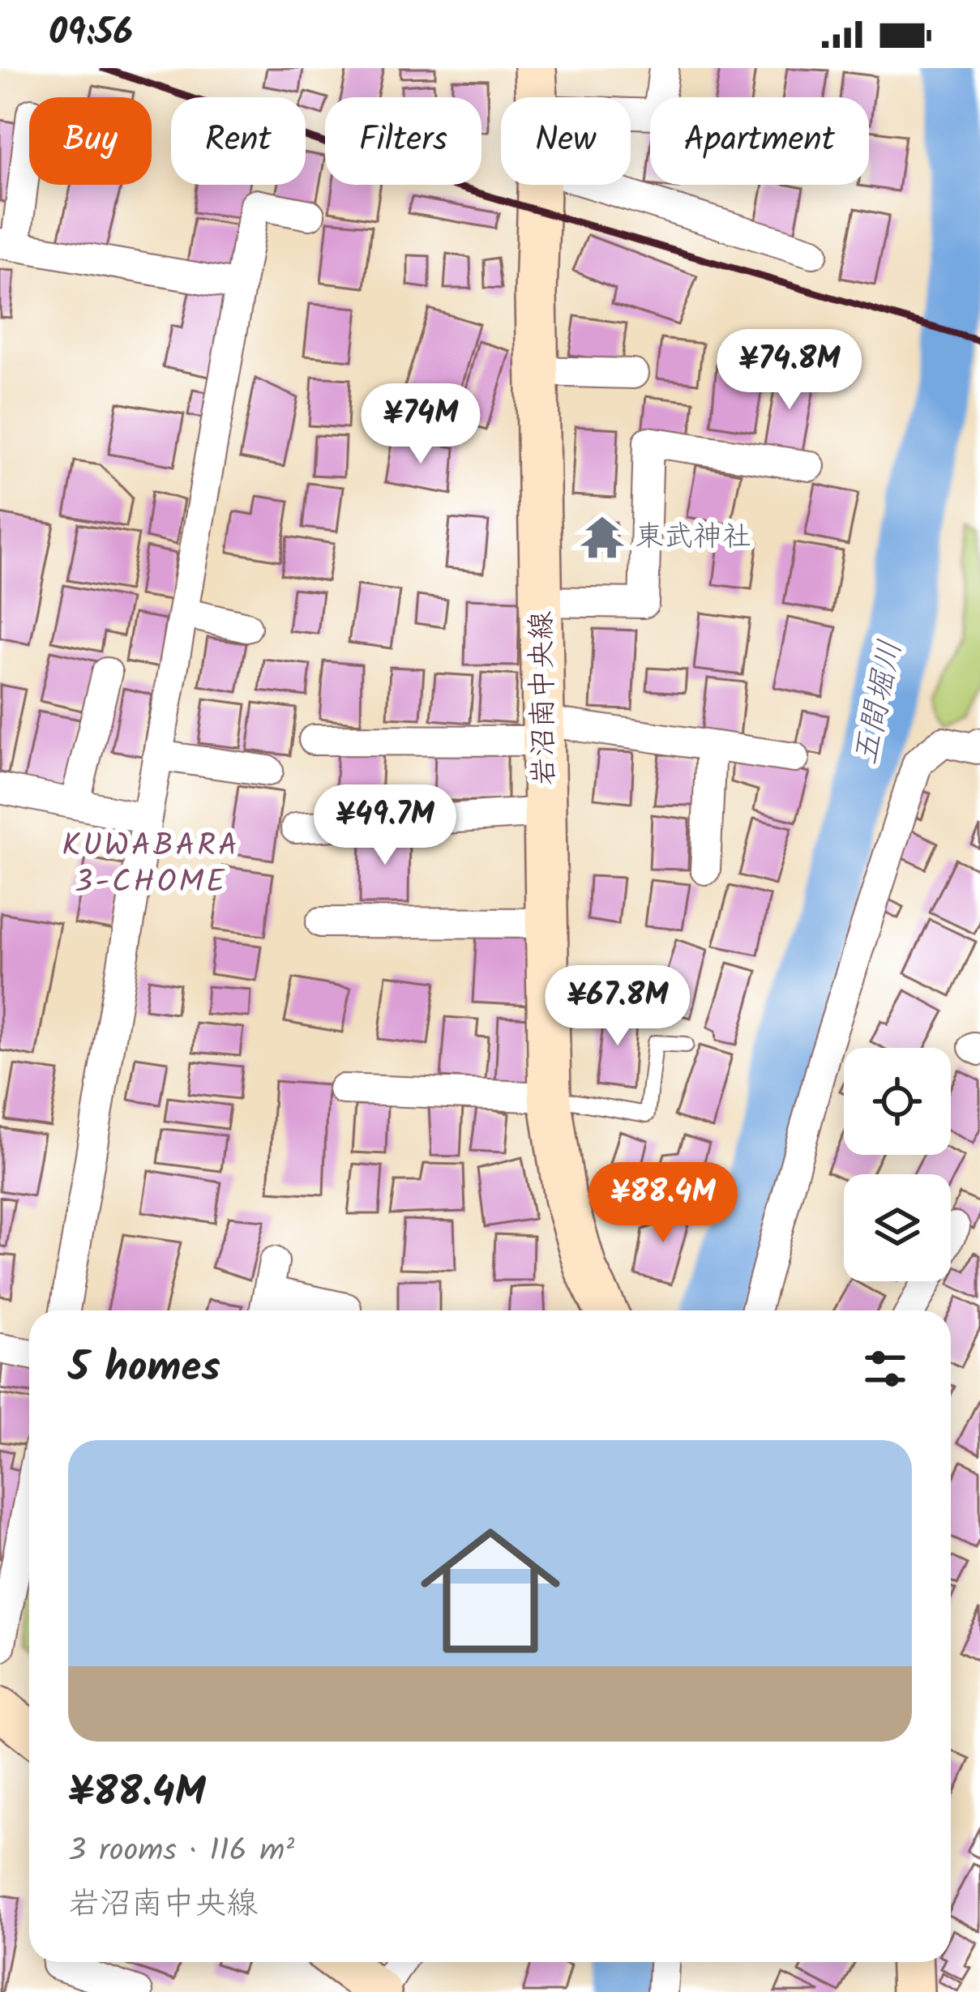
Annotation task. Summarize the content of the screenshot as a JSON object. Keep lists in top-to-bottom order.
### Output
{
  "streets": {
    "street": ["岩沼南中央線"]
  },
  "districts": ["KUWABARA 3-CHOME"],
  "water": ["五間堀川"],
  "places": {
    "temple": ["東武神社"]
  },
  "page": {
    "status": "09:56",
    "chip": [
      "Buy",
      "Rent",
      "Filters",
      "New",
      "Apartment"
    ],
    "price": [
      "¥74.8M",
      "¥74M",
      "¥49.7M",
      "¥67.8M",
      "¥88.4M"
    ],
    "heading": "5 homes",
    "list": [
      {
        "name": "¥88.4M",
        "note": "3 rooms · 116 m² · 岩沼南中央線"
      }
    ]
  }
}
